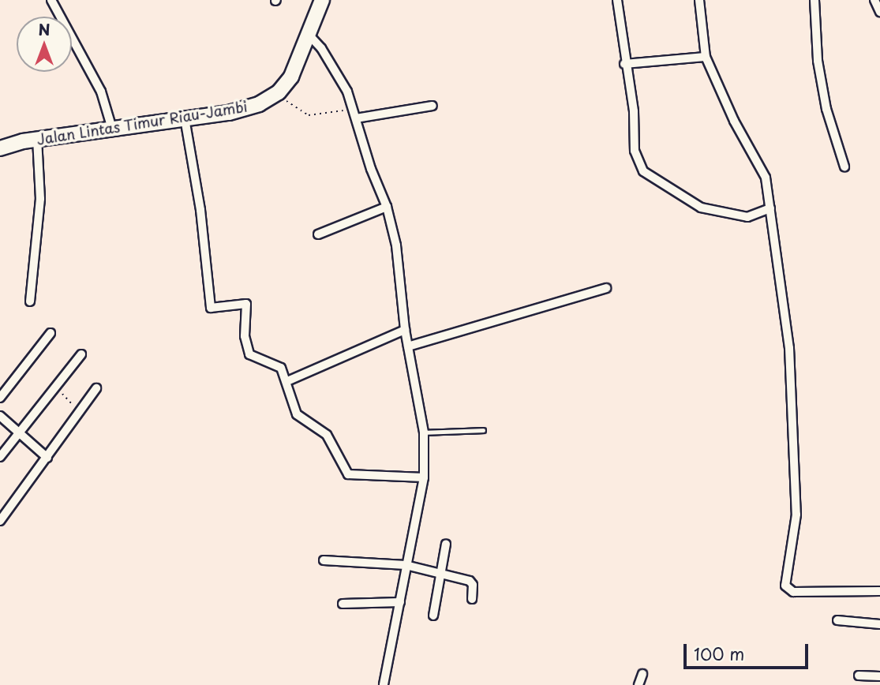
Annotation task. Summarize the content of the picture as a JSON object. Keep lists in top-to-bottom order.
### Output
{
  "streets": {
    "highway": ["Jalan Lintas Timur Riau-Jambi"]
  },
  "scale_bar": "100 m",
  "north": "top"
}
